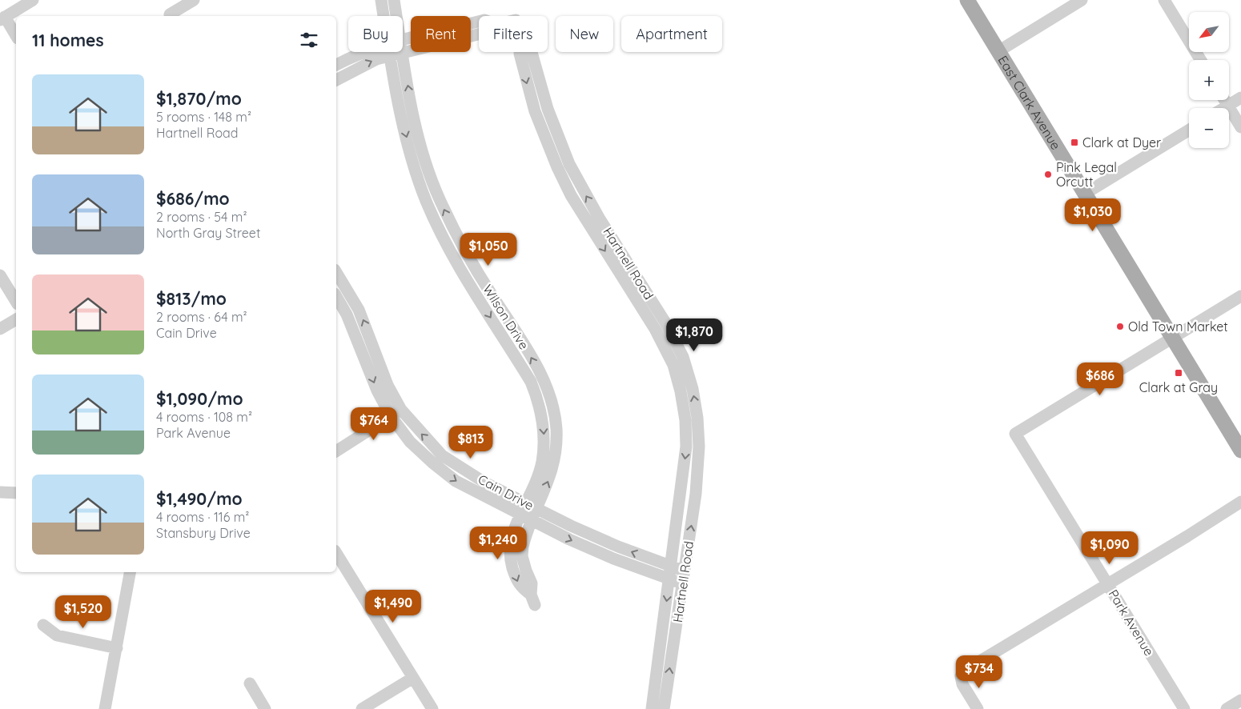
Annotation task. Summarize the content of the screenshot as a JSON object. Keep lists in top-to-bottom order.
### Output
{
  "streets": {
    "main road": ["East Clark Avenue"],
    "street": [
      "Hartnell Road",
      "Wilson Drive",
      "Cain Drive",
      "Park Avenue"
    ]
  },
  "crossings": [
    ["East Clark Avenue", "Park Avenue"],
    ["Hartnell Road", "Cain Drive"],
    ["Wilson Drive", "Cain Drive"]
  ],
  "places": {
    "transit": ["Clark at Dyer", "Clark at Gray"],
    "other": ["Pink Legal Orcutt", "Old Town Market"]
  },
  "north": "bottom left",
  "page": {
    "map_buttons": ["+", "−"],
    "chip": [
      "Buy",
      "Rent",
      "Filters",
      "New",
      "Apartment"
    ],
    "heading": "11 homes",
    "list": [
      {
        "name": "$1,870/mo",
        "note": "5 rooms · 148 m² · Hartnell Road"
      },
      {
        "name": "$686/mo",
        "note": "2 rooms · 54 m² · North Gray Street"
      },
      {
        "name": "$813/mo",
        "note": "2 rooms · 64 m² · Cain Drive"
      },
      {
        "name": "$1,090/mo",
        "note": "4 rooms · 108 m² · Park Avenue"
      },
      {
        "name": "$1,490/mo",
        "note": "4 rooms · 116 m² · Stansbury Drive"
      }
    ],
    "price": [
      "$1,030",
      "$1,050",
      "$1,870",
      "$686",
      "$764",
      "$813",
      "$1,240",
      "$1,090",
      "$1,490",
      "$1,520",
      "$734"
    ]
  }
}
